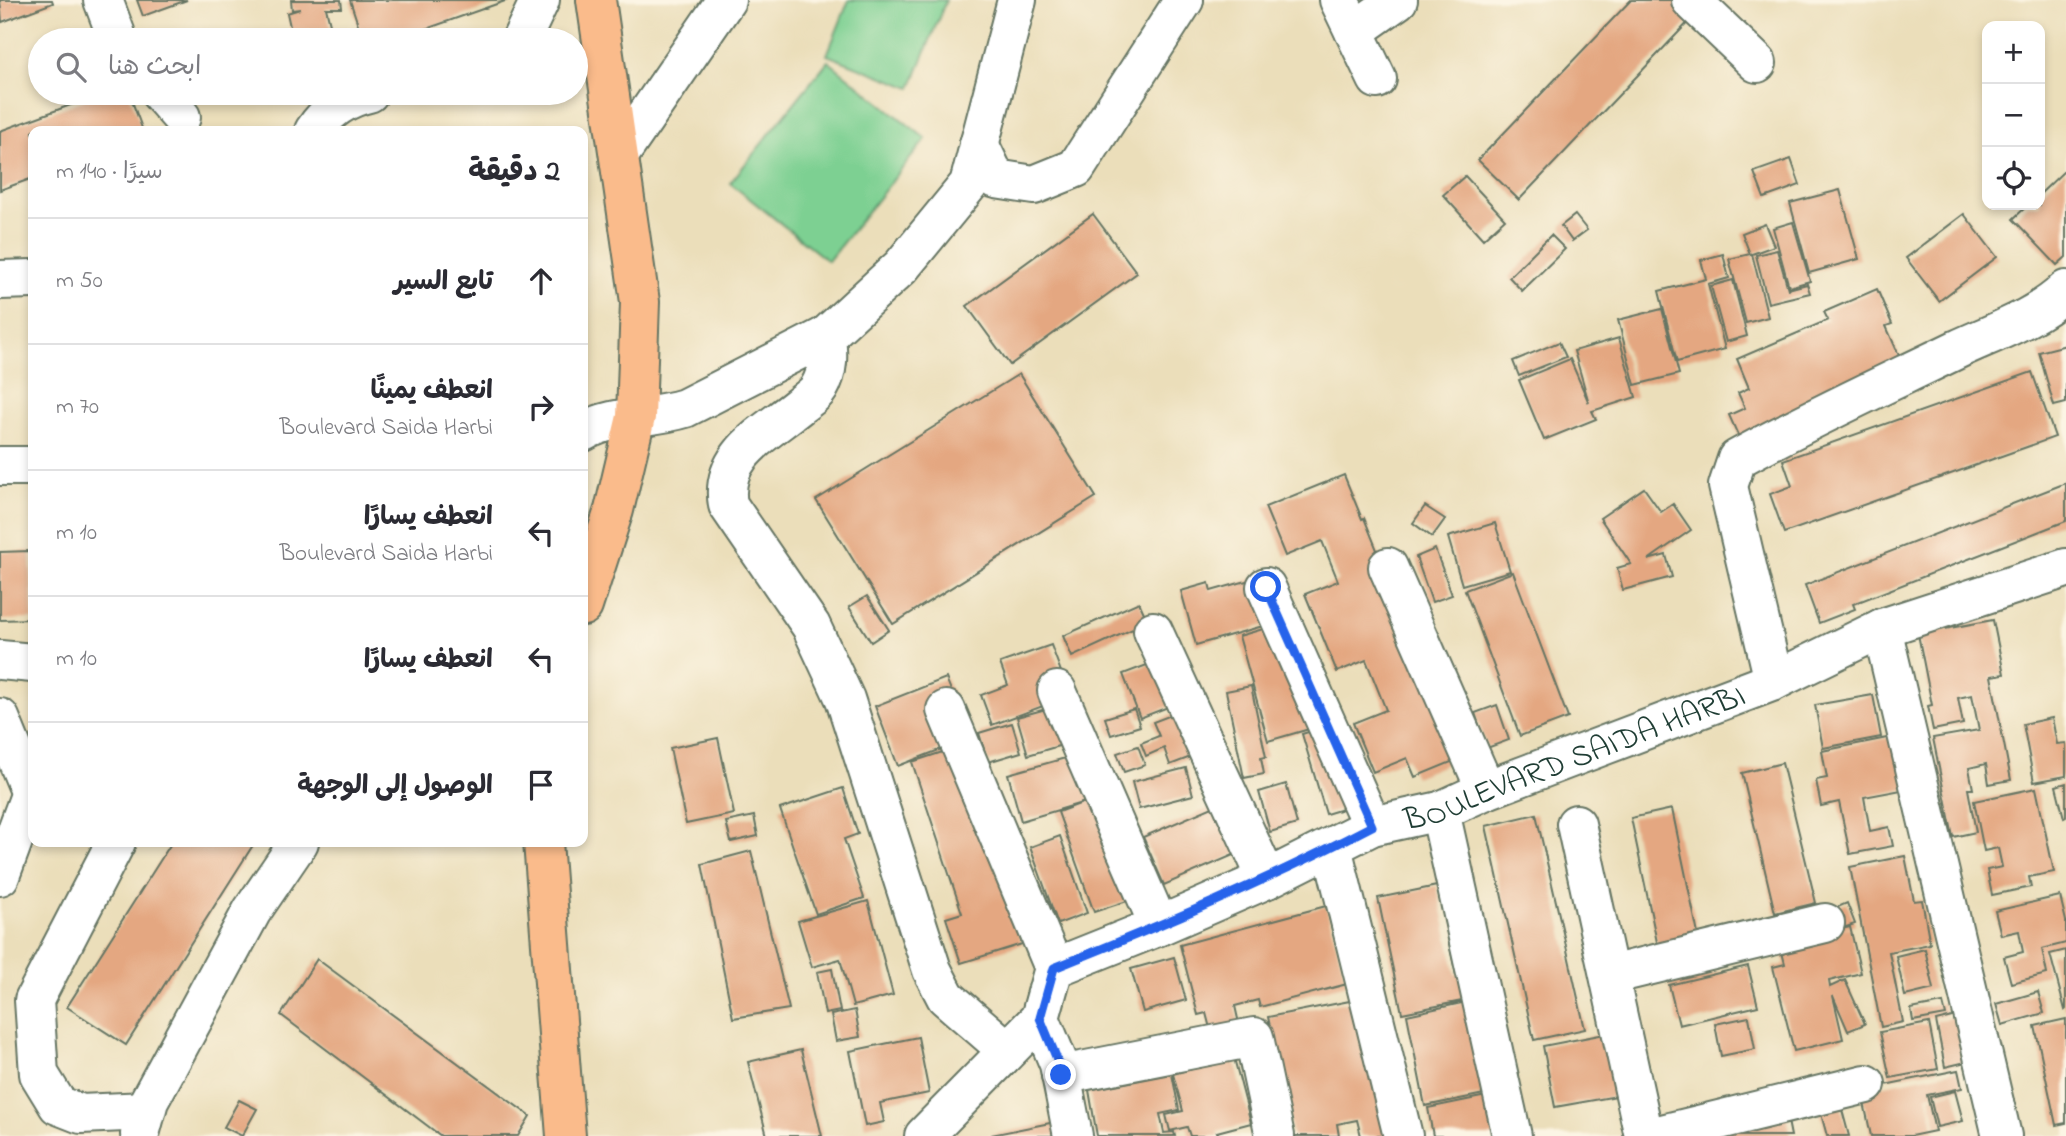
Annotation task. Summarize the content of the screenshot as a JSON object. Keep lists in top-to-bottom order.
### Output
{
  "streets": {
    "street": ["BOULEVARD SAIDA HARBI"]
  },
  "page": {
    "map_buttons": ["+", "−"],
    "search": "ابحث هنا",
    "heading": ["2 دقيقة", "سيرًا · 140 m"],
    "list": [
      ["تابع السير", "50 m"],
      ["انعطف يمينًا", "Boulevard Saida Harbi", "70 m"],
      ["انعطف يسارًا", "Boulevard Saida Harbi", "10 m"],
      ["انعطف يسارًا", "10 m"],
      "الوصول إلى الوجهة"
    ]
  }
}
